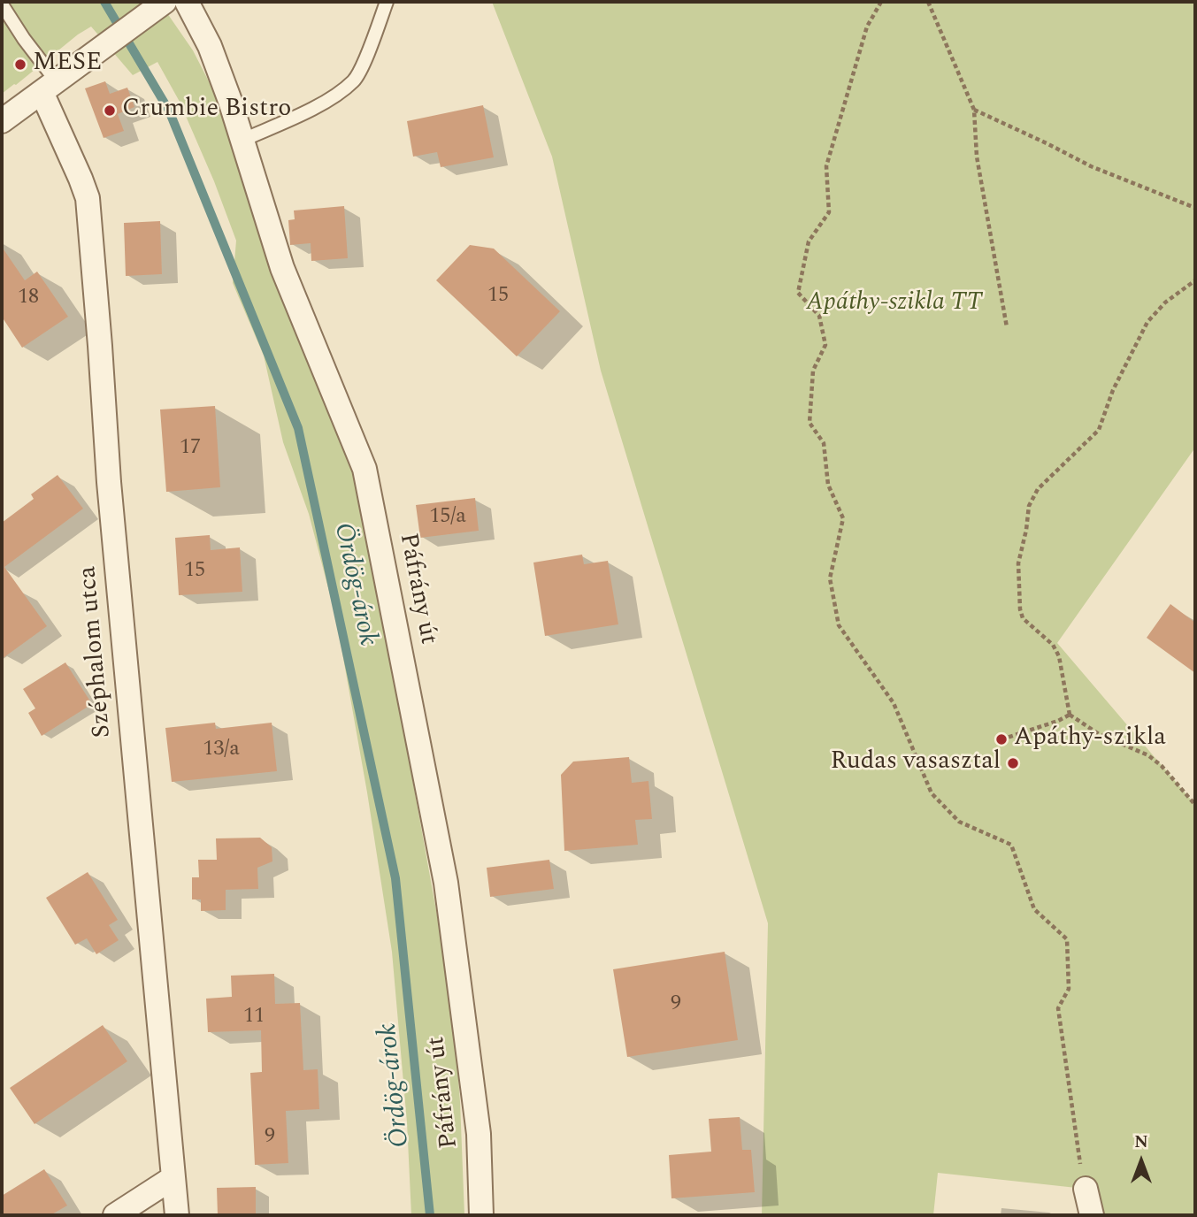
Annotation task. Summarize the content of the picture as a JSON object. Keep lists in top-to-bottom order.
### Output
{
  "streets": {
    "street": ["Páfrány út", "Széphalom utca"]
  },
  "water": ["Ördög-árok"],
  "parks": ["Apáthy-szikla TT"],
  "places": [
    "MESE",
    "Crumbie Bistro",
    "Apáthy-szikla",
    "Rudas vasasztal"
  ],
  "house_numbers": [
    "15",
    "18",
    "17",
    "15/a",
    "15",
    "13/a",
    "9",
    "11",
    "9"
  ],
  "north": "top"
}
